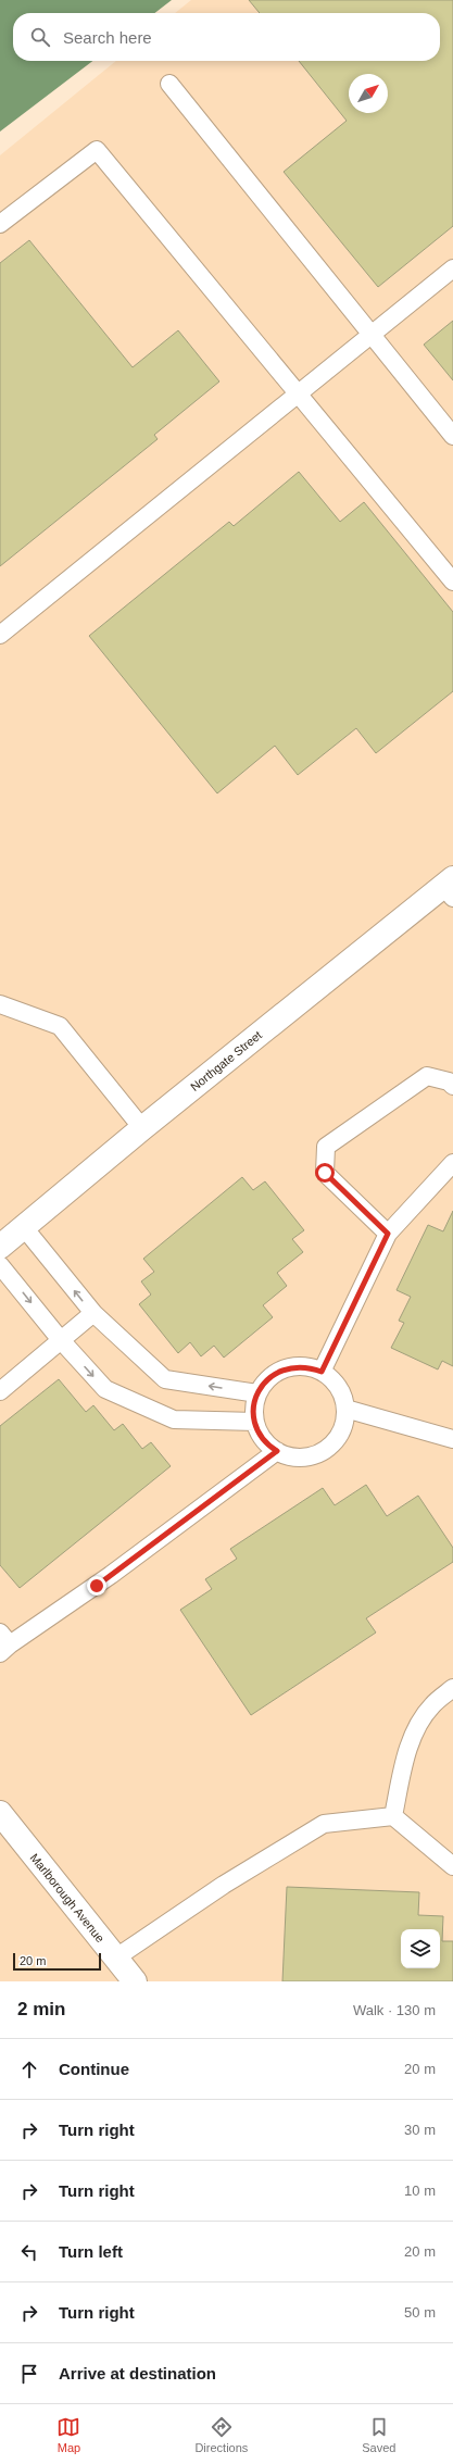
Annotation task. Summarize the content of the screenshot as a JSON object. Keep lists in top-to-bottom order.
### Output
{
  "streets": {
    "street": ["Northgate Street", "Marlborough Avenue"]
  },
  "scale_bar": "20 m",
  "north": "top right",
  "page": {
    "search": "Search here",
    "scale": "20 m",
    "heading": ["2 min", "Walk · 130 m"],
    "list": [
      ["Continue", "20 m"],
      ["Turn right", "30 m"],
      ["Turn right", "10 m"],
      ["Turn left", "20 m"],
      ["Turn right", "50 m"],
      "Arrive at destination"
    ],
    "nav": ["Map", "Directions", "Saved"]
  }
}
